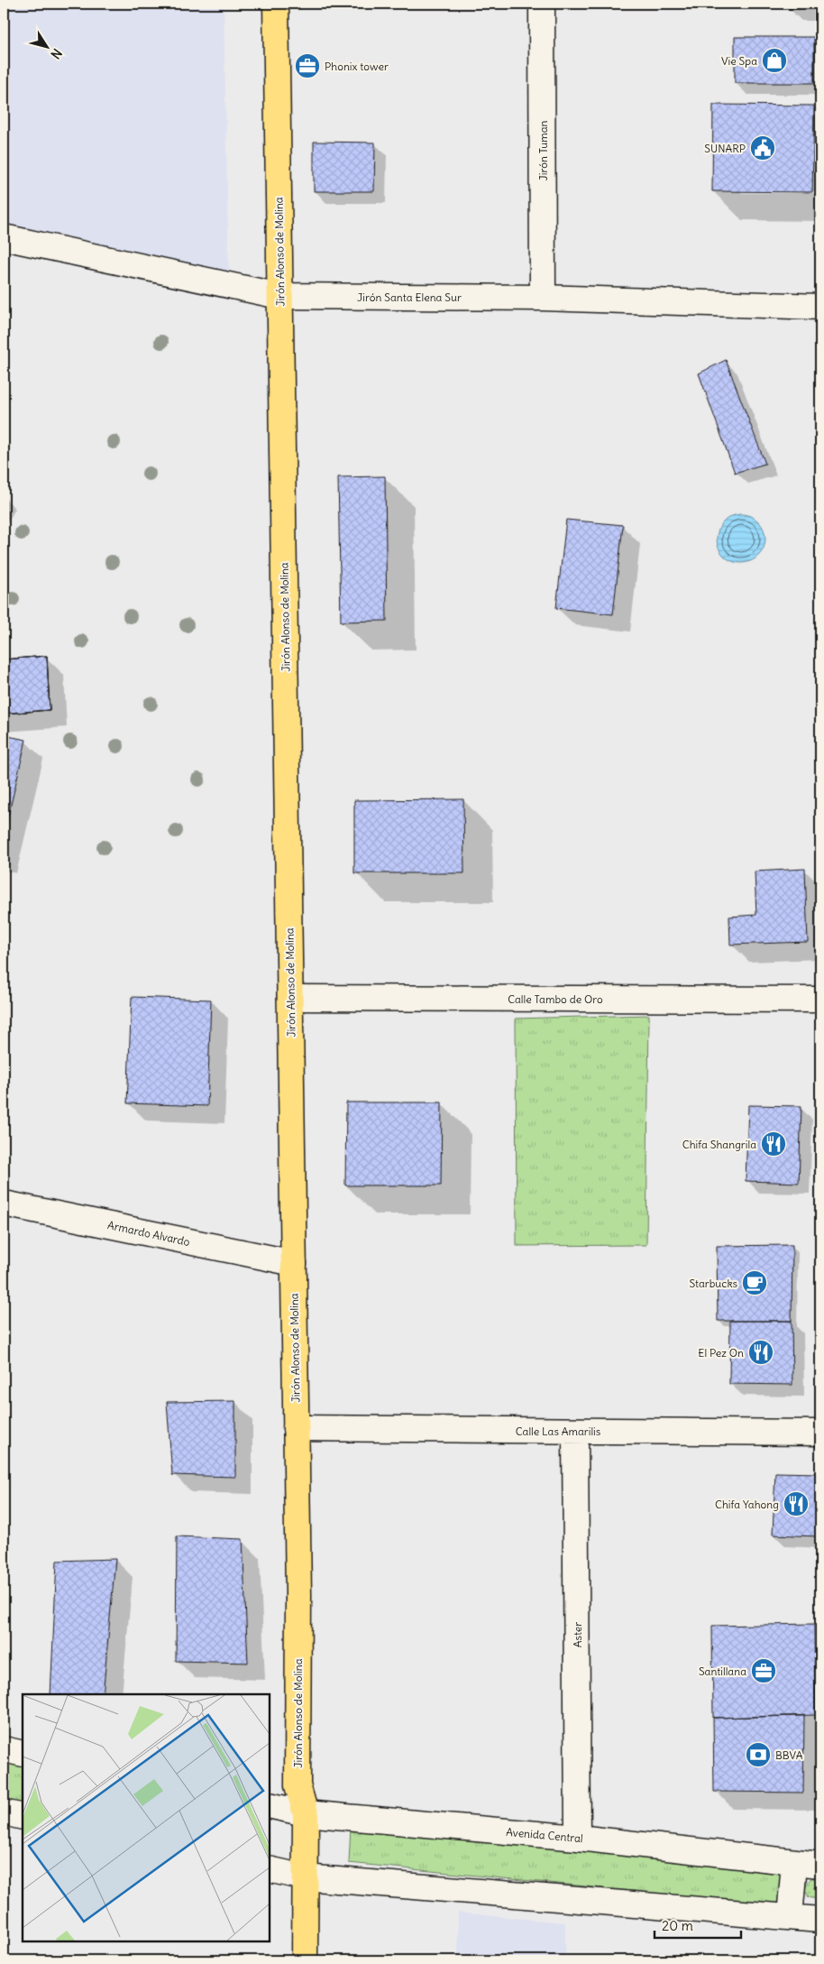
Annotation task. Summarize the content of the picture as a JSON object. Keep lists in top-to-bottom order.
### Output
{
  "streets": {
    "main road": ["Jirón Alonso de Molina"],
    "street": [
      "Jirón Tuman",
      "Jirón Santa Elena Sur",
      "Calle Tambo de Oro",
      "Armardo Alvardo",
      "Calle Las Amarilis",
      "Aster",
      "Avenida Central"
    ]
  },
  "crossings": [
    ["Jirón Tuman", "Jirón Santa Elena Sur"],
    ["Jirón Alonso de Molina", "Jirón Santa Elena Sur"],
    ["Jirón Alonso de Molina", "Calle Tambo de Oro"],
    ["Jirón Alonso de Molina", "Armardo Alvardo"],
    ["Jirón Alonso de Molina", "Calle Las Amarilis"],
    ["Jirón Alonso de Molina", "Avenida Central"],
    ["Calle Las Amarilis", "Aster"],
    ["Aster", "Avenida Central"]
  ],
  "places": {
    "shop": ["Vie Spa"],
    "office": ["Phonix tower", "Santillana"],
    "public building": ["SUNARP"],
    "restaurant": ["Chifa Shangrila", "El Pez On", "Chifa Yahong"],
    "cafe": ["Starbucks"],
    "bank": ["BBVA"]
  },
  "scale_bar": "20 m",
  "north": "bottom right"
}
